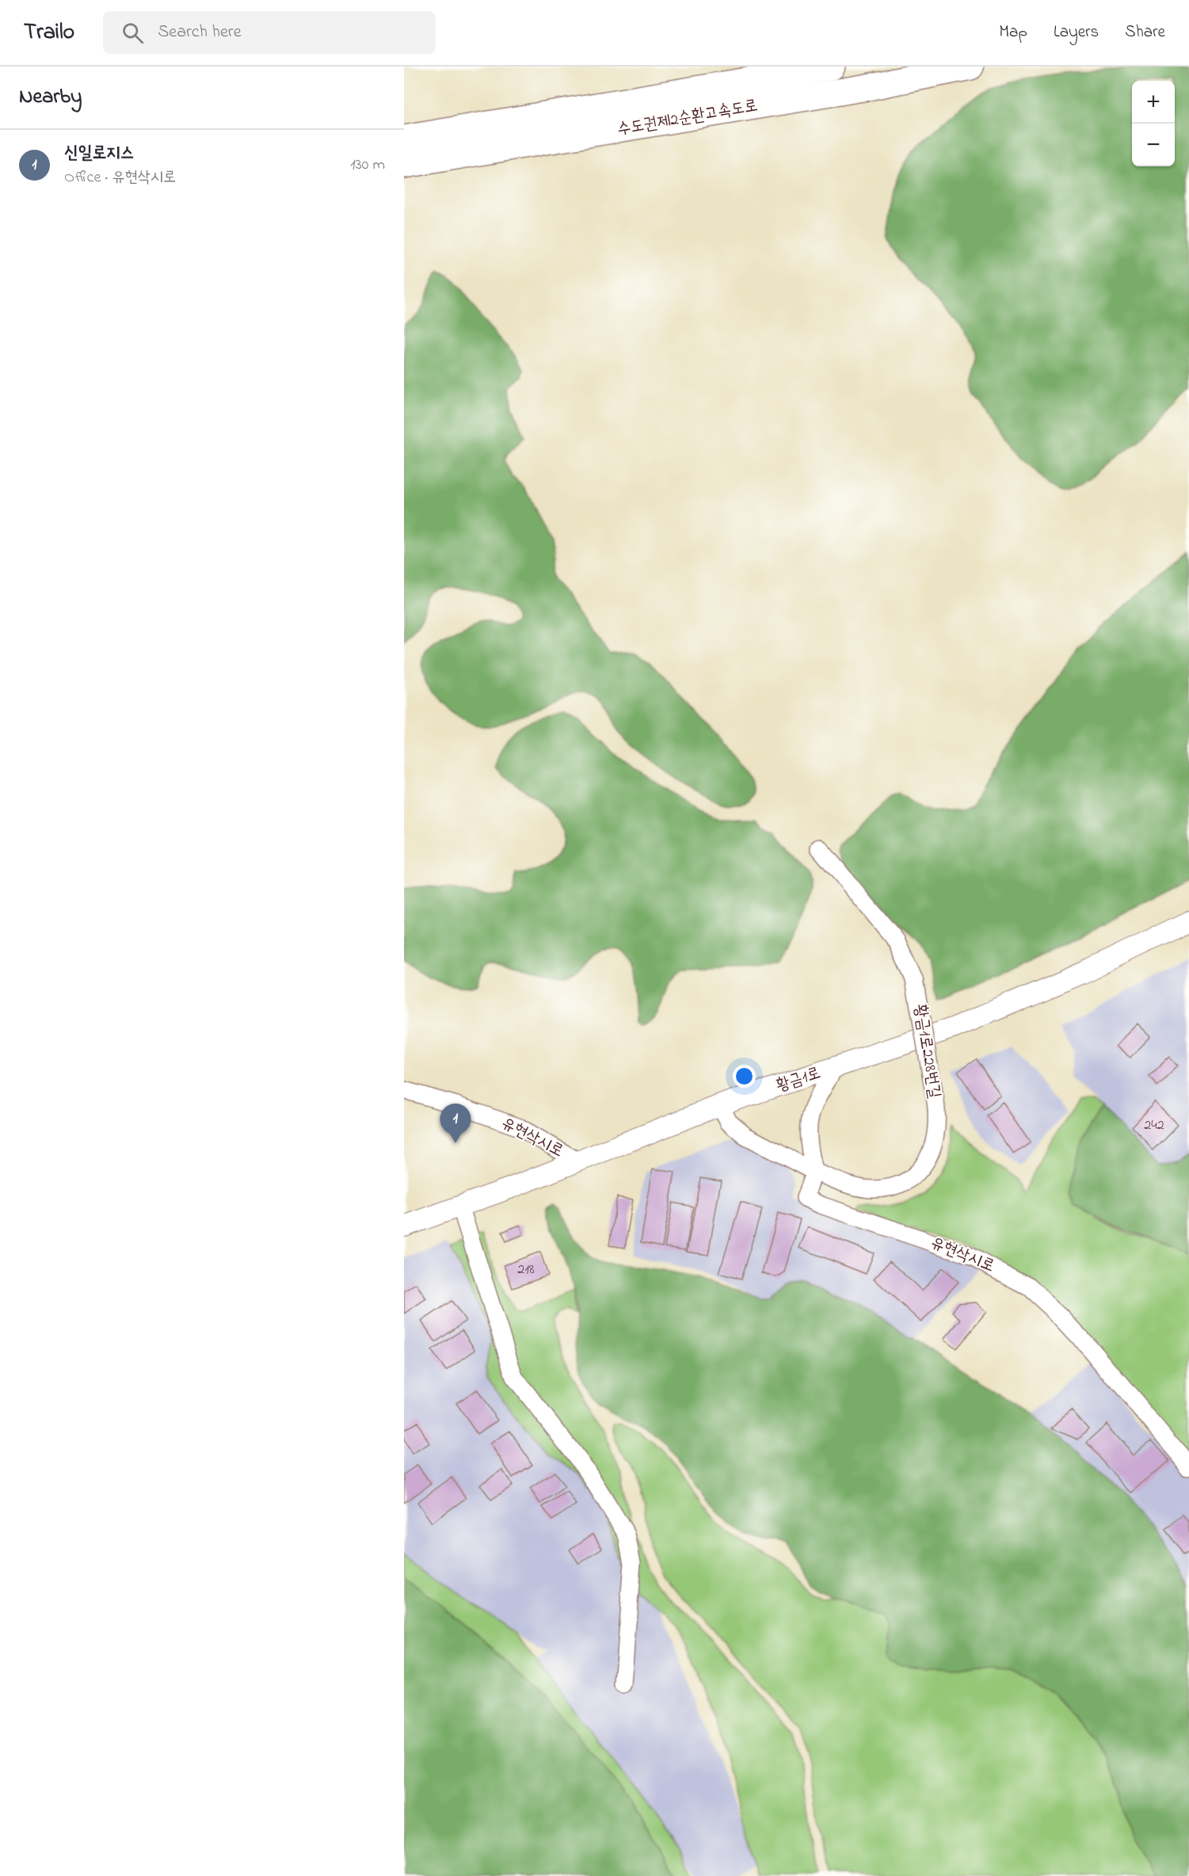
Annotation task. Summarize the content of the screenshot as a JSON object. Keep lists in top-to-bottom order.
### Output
{
  "streets": {
    "highway": ["수도권제2순환고속도로"],
    "street": ["황금1로228번길", "황금1로", "유현삭시로"]
  },
  "crossings": [
    ["황금1로228번길", "유현삭시로"],
    ["황금1로", "유현삭시로"]
  ],
  "house_numbers": ["242", "218"],
  "page": {
    "header": "Trailo",
    "search": "Search here",
    "nav": ["Map", "Layers", "Share"],
    "heading": "Nearby",
    "map_buttons": ["+", "−"],
    "list": [
      {
        "mark": "1",
        "name": "신일로지스",
        "note": "Office · 유현삭시로",
        "value": "130 m"
      }
    ],
    "pins": "1"
  }
}
